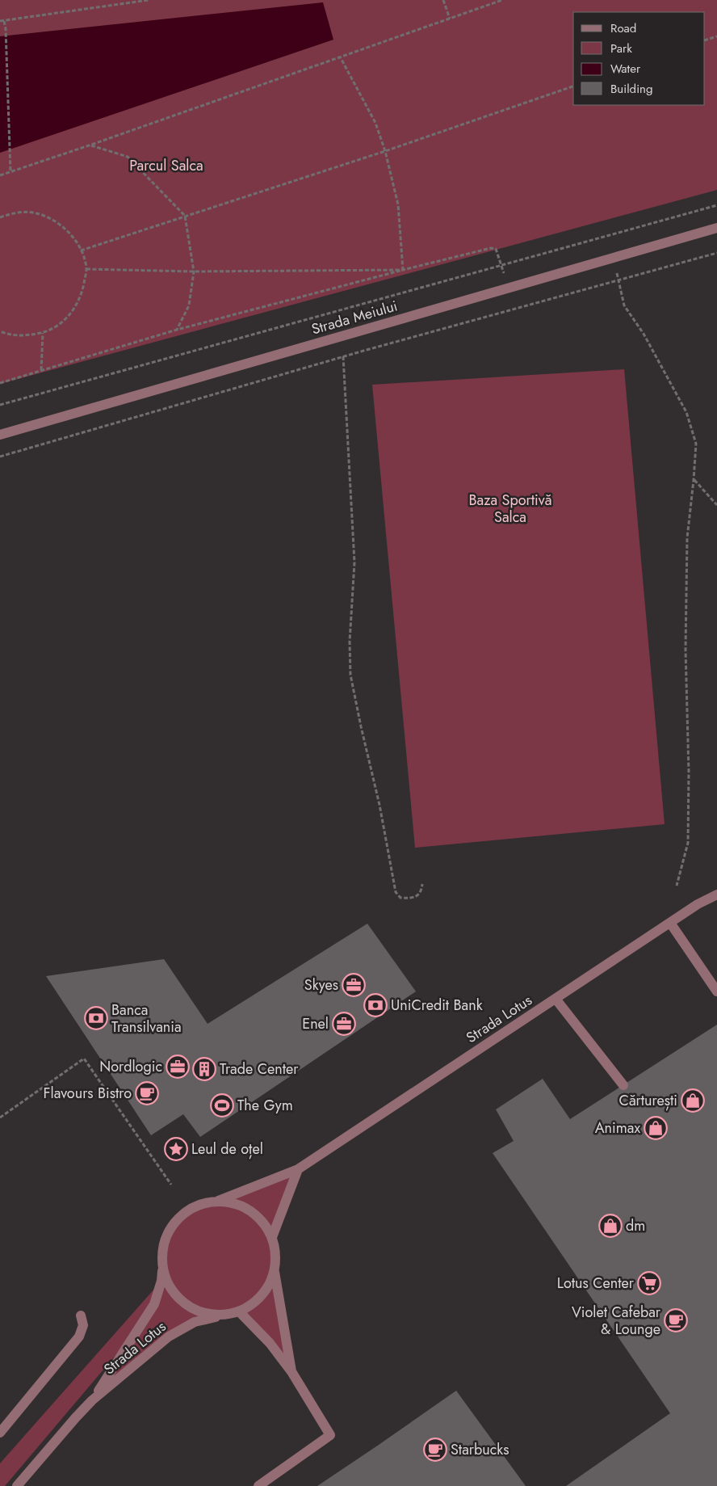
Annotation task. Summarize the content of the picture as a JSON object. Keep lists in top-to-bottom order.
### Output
{
  "streets": {
    "street": ["Strada Meiului", "Strada Lotus"]
  },
  "parks": ["Parcul Salca", "Baza Sportivă Salca"],
  "places": {
    "office": ["Skyes", "Enel", "Nordlogic"],
    "bank": ["UniCredit Bank", "Banca Transilvania"],
    "building": ["Trade Center"],
    "cafe": ["Flavours Bistro", "Violet Cafebar & Lounge", "Starbucks"],
    "shop": ["Cărturești", "Animax", "dm"],
    "sports": ["The Gym"],
    "place": ["Leul de oțel"],
    "supermarket": ["Lotus Center"]
  },
  "legend": [
    "Road",
    "Park",
    "Water",
    "Building"
  ]
}
